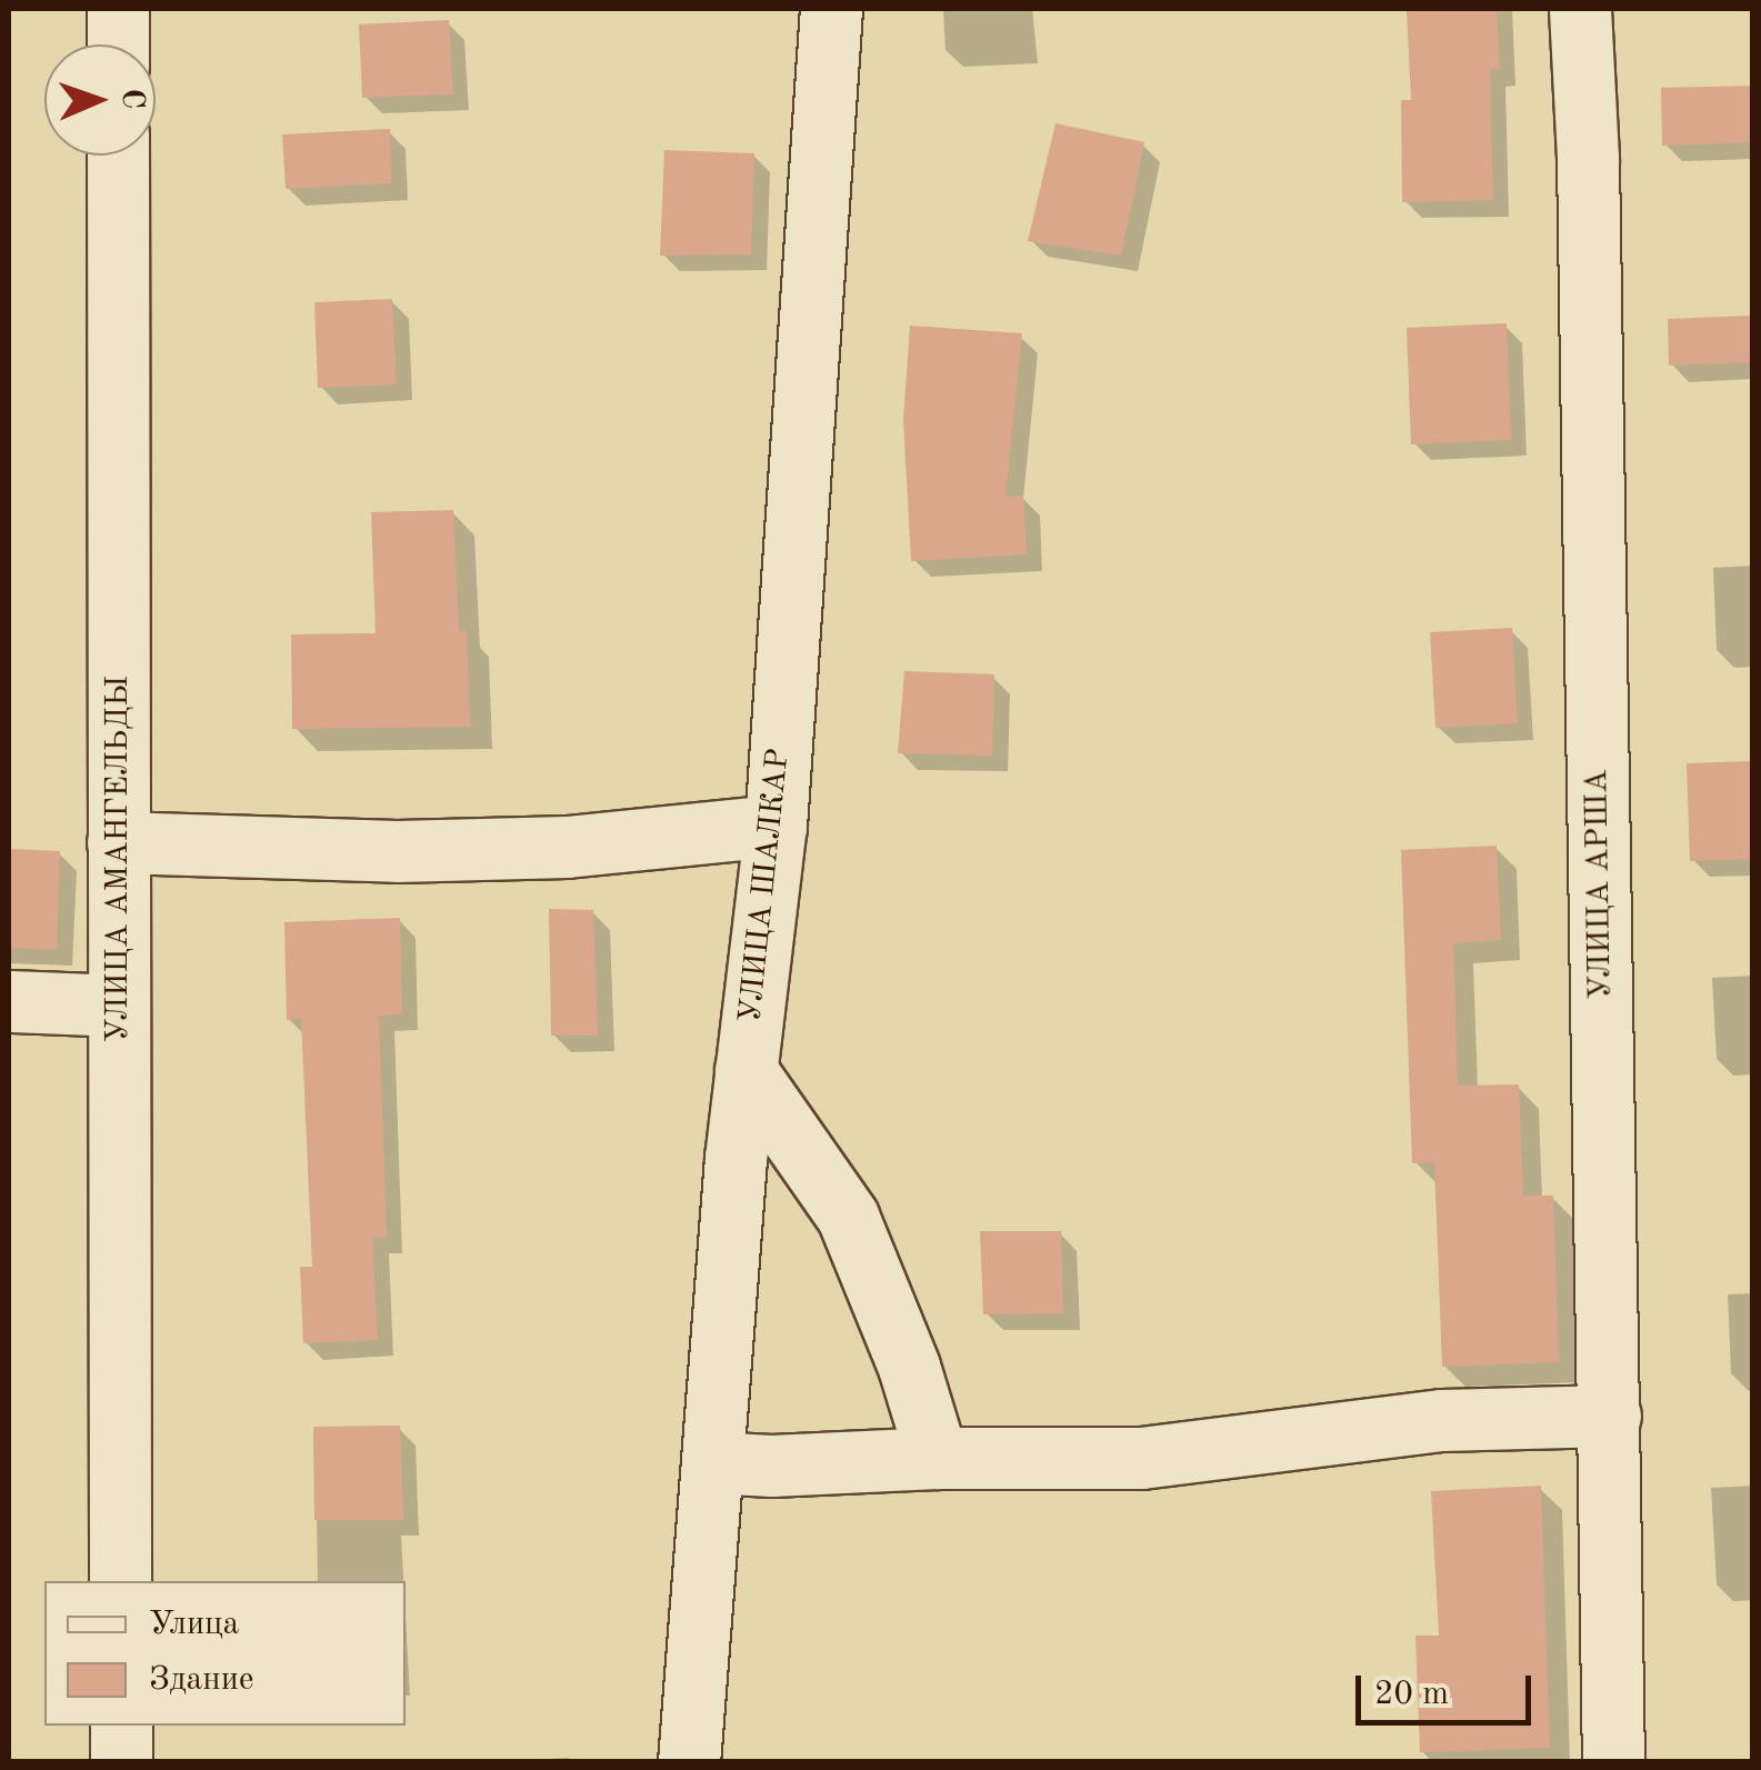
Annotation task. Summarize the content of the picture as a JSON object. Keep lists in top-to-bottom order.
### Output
{
  "streets": {
    "street": ["УЛИЦА АМАНГЕЛЬДЫ", "УЛИЦА АРША", "УЛИЦА ШАЛКАР"]
  },
  "legend": ["Улица", "Здание"],
  "scale_bar": "20 m",
  "north": "right"
}
